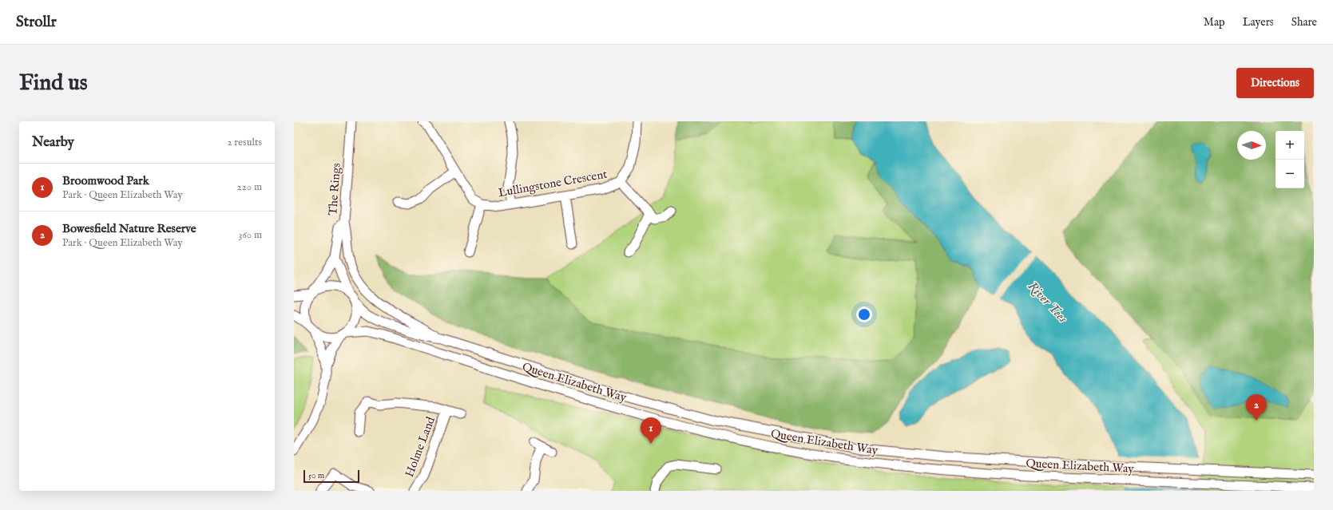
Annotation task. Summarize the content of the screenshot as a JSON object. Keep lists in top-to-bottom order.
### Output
{
  "streets": {
    "street": [
      "Lullingstone Crescent",
      "The Rings",
      "Queen Elizabeth Way",
      "Holme Land"
    ]
  },
  "crossings": [
    ["The Rings", "Queen Elizabeth Way"]
  ],
  "water": ["River Tees"],
  "scale_bar": "50 m",
  "north": "right",
  "page": {
    "header": "Strollr",
    "nav": ["Map", "Layers", "Share"],
    "buttons": "Directions",
    "title": "Find us",
    "heading": ["Nearby", "2 results"],
    "map_buttons": ["+", "−"],
    "list": [
      {
        "mark": "1",
        "name": "Broomwood Park",
        "note": "Park · Queen Elizabeth Way",
        "value": "220 m"
      },
      {
        "mark": "2",
        "name": "Bowesfield Nature Reserve",
        "note": "Park · Queen Elizabeth Way",
        "value": "360 m"
      }
    ],
    "pins": ["2", "1"],
    "scale": "50 m"
  }
}
